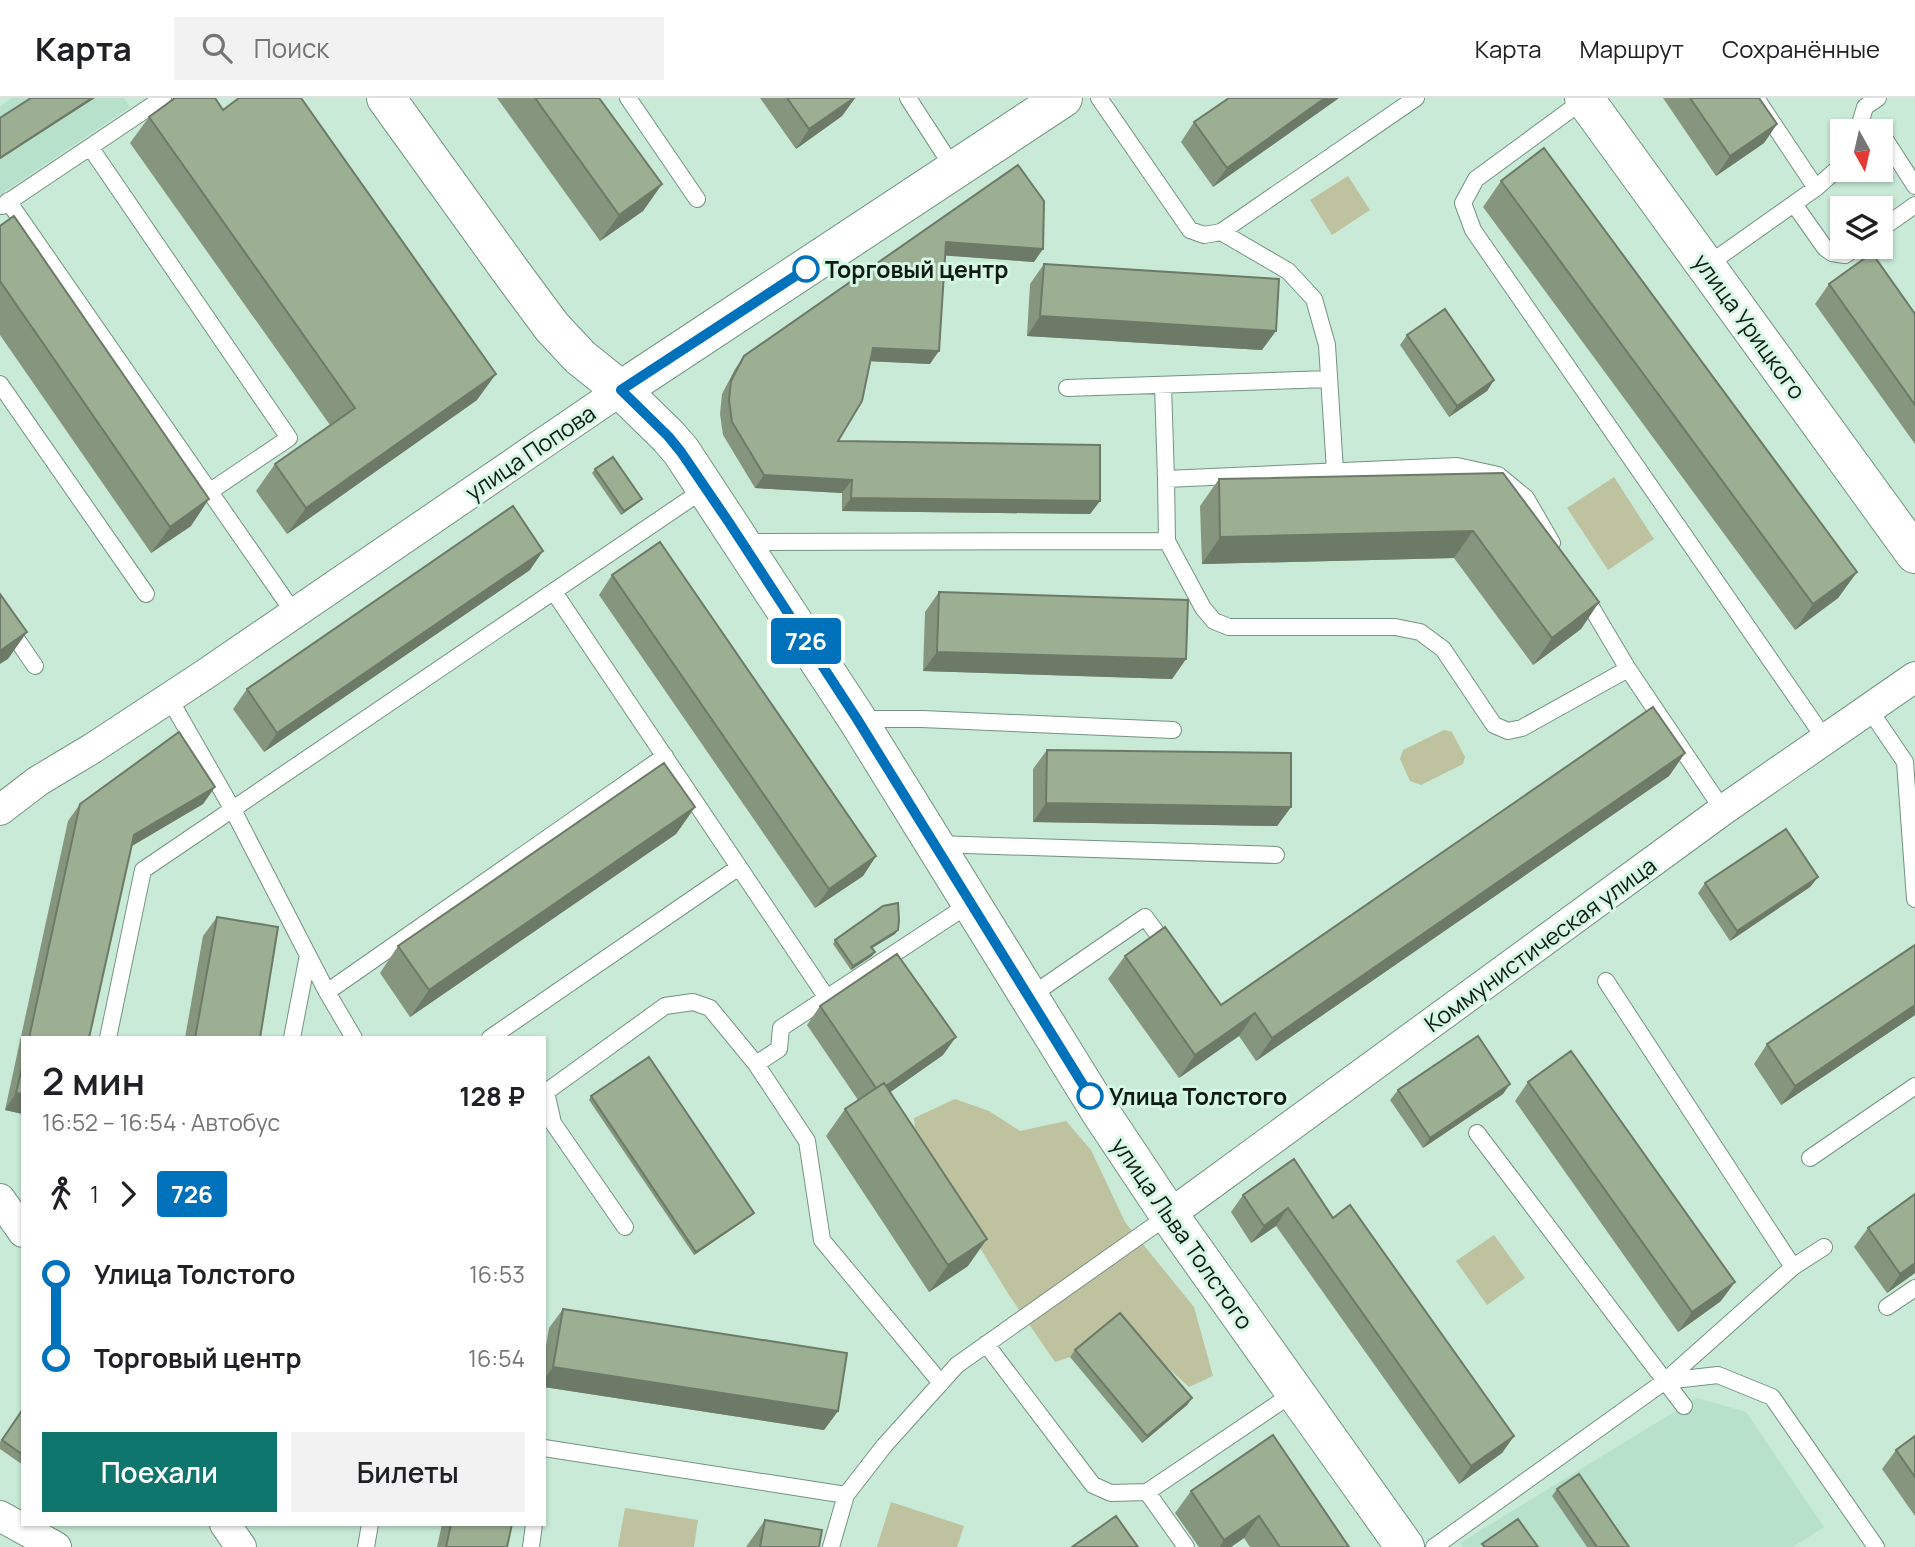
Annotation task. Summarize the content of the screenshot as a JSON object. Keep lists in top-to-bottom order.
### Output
{
  "streets": {
    "street": [
      "улица Урицкого",
      "улица Попова",
      "Коммунистическая улица",
      "улица Льва Толстого"
    ]
  },
  "crossings": [
    ["улица Попова", "улица Льва Толстого"],
    ["Коммунистическая улица", "улица Льва Толстого"]
  ],
  "places": ["Торговый центр", "Улица Толстого"],
  "lines": ["bus line 726"],
  "north": "bottom",
  "page": {
    "header": "Карта",
    "search": "Поиск",
    "nav": ["Карта", "Маршрут", "Сохранённые"],
    "on_map": "726",
    "heading": ["2 мин", "16:52 – 16:54 · Автобус", "128 ₽"],
    "legs": ["1", "726"],
    "list": [
      {
        "name": "Улица Толстого",
        "value": "16:53"
      },
      {
        "name": "Торговый центр",
        "value": "16:54"
      }
    ],
    "buttons": ["Поехали", "Билеты"]
  }
}
